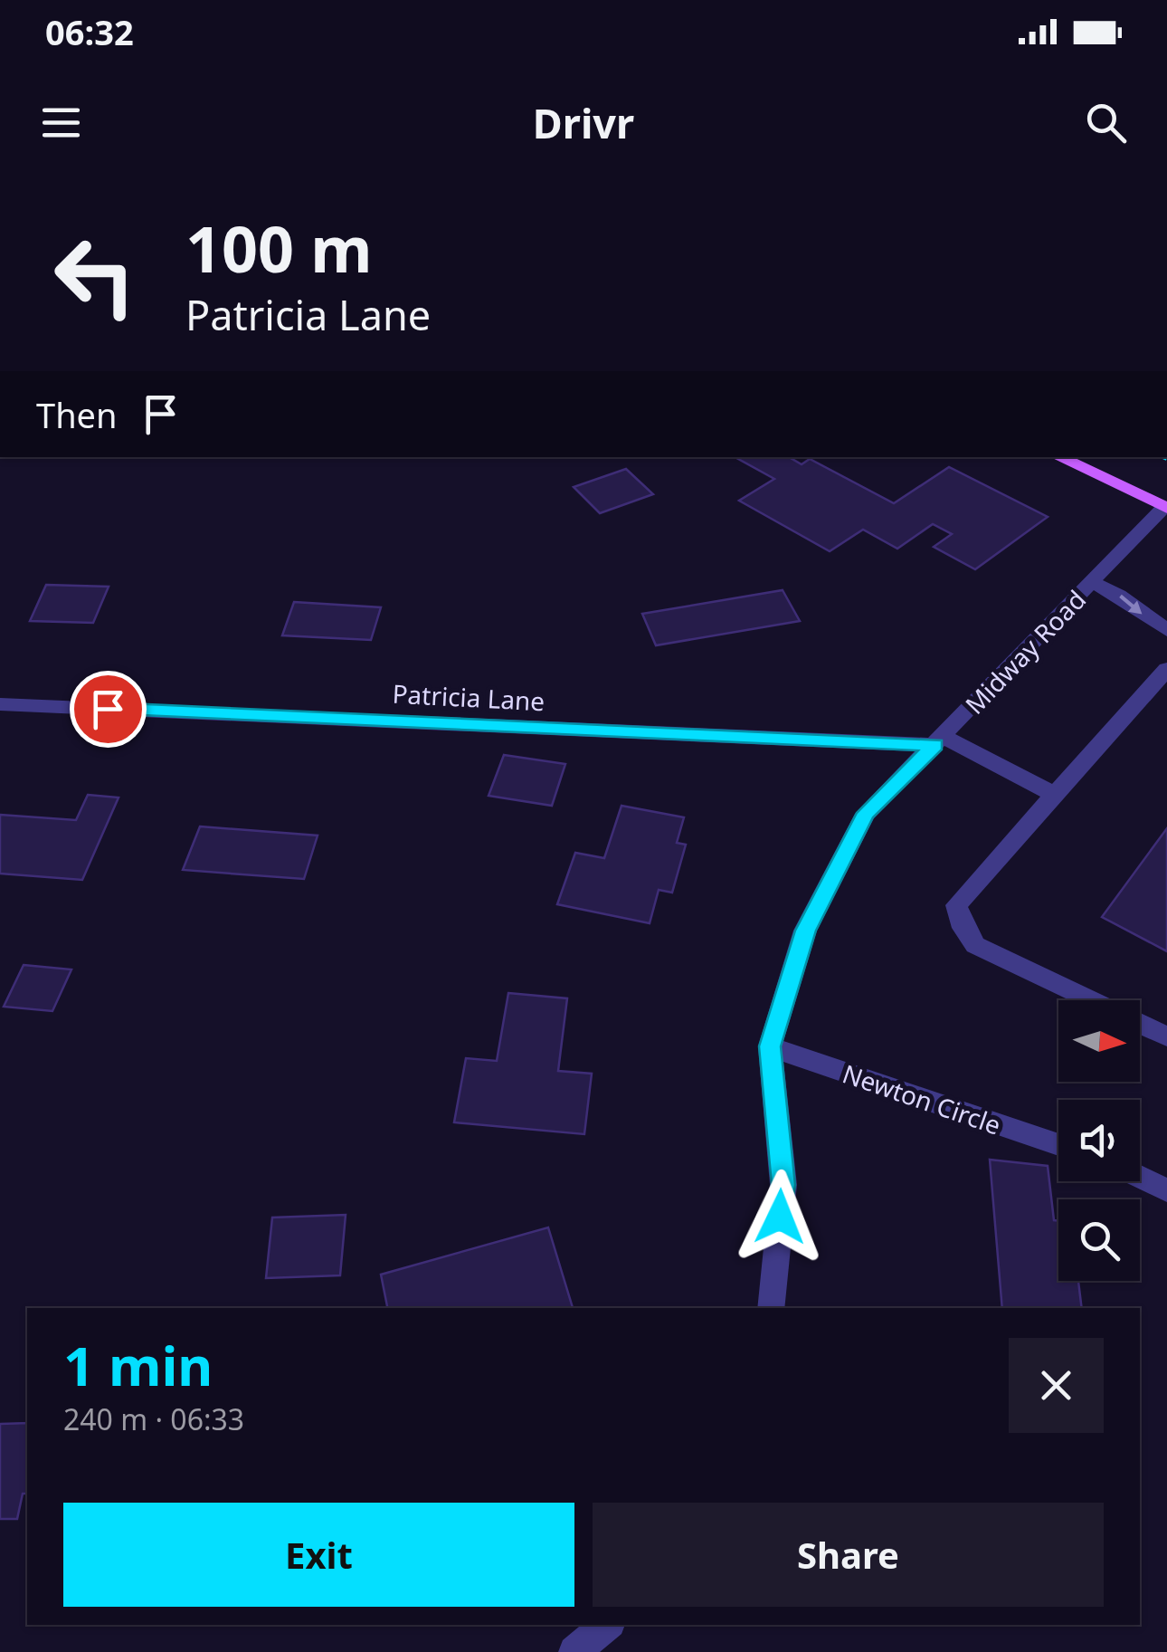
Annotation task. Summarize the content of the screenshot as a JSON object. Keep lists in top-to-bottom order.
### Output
{
  "streets": {
    "street": ["Midway Road", "Patricia Lane", "Newton Circle"]
  },
  "crossings": [
    ["Midway Road", "Patricia Lane"],
    ["Midway Road", "Newton Circle"]
  ],
  "north": "right",
  "page": {
    "status": "06:32",
    "header": "Drivr",
    "turn": ["100 m", "Patricia Lane"],
    "then": "Then",
    "heading": ["1 min", "240 m · 06:33"],
    "buttons": ["Exit", "Share"]
  }
}
